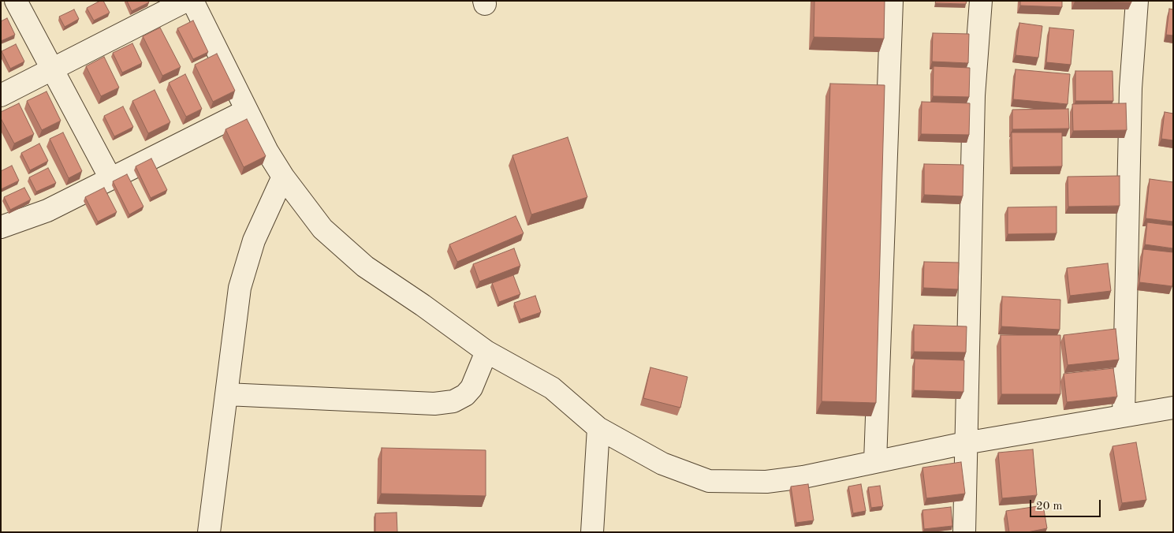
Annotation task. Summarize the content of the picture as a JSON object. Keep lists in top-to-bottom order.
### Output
{
  "scale_bar": "20 m"
}
